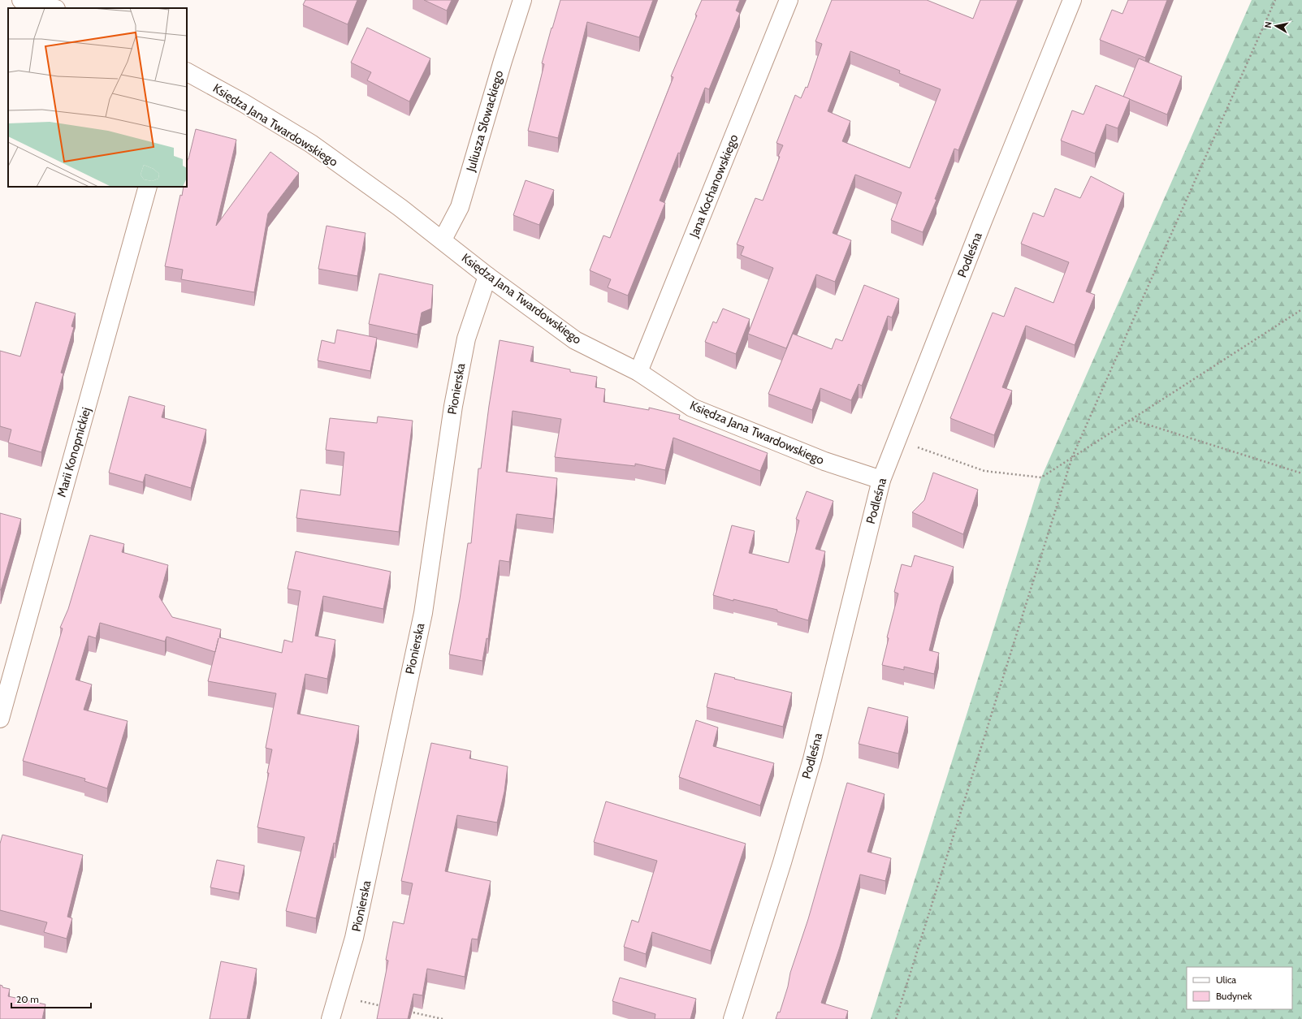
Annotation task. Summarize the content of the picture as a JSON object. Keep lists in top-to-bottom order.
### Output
{
  "streets": {
    "street": [
      "Juliusza Słowackiego",
      "Księdza Jana Twardowskiego",
      "Jana Kochanowskiego",
      "Podleśna",
      "Pionierska",
      "Marii Konopnickiej"
    ]
  },
  "crossings": [
    ["Juliusza Słowackiego", "Księdza Jana Twardowskiego"],
    ["Księdza Jana Twardowskiego", "Jana Kochanowskiego"],
    ["Księdza Jana Twardowskiego", "Podleśna"],
    ["Księdza Jana Twardowskiego", "Pionierska"]
  ],
  "legend": ["Ulica", "Budynek"],
  "scale_bar": "20 m",
  "north": "left"
}
